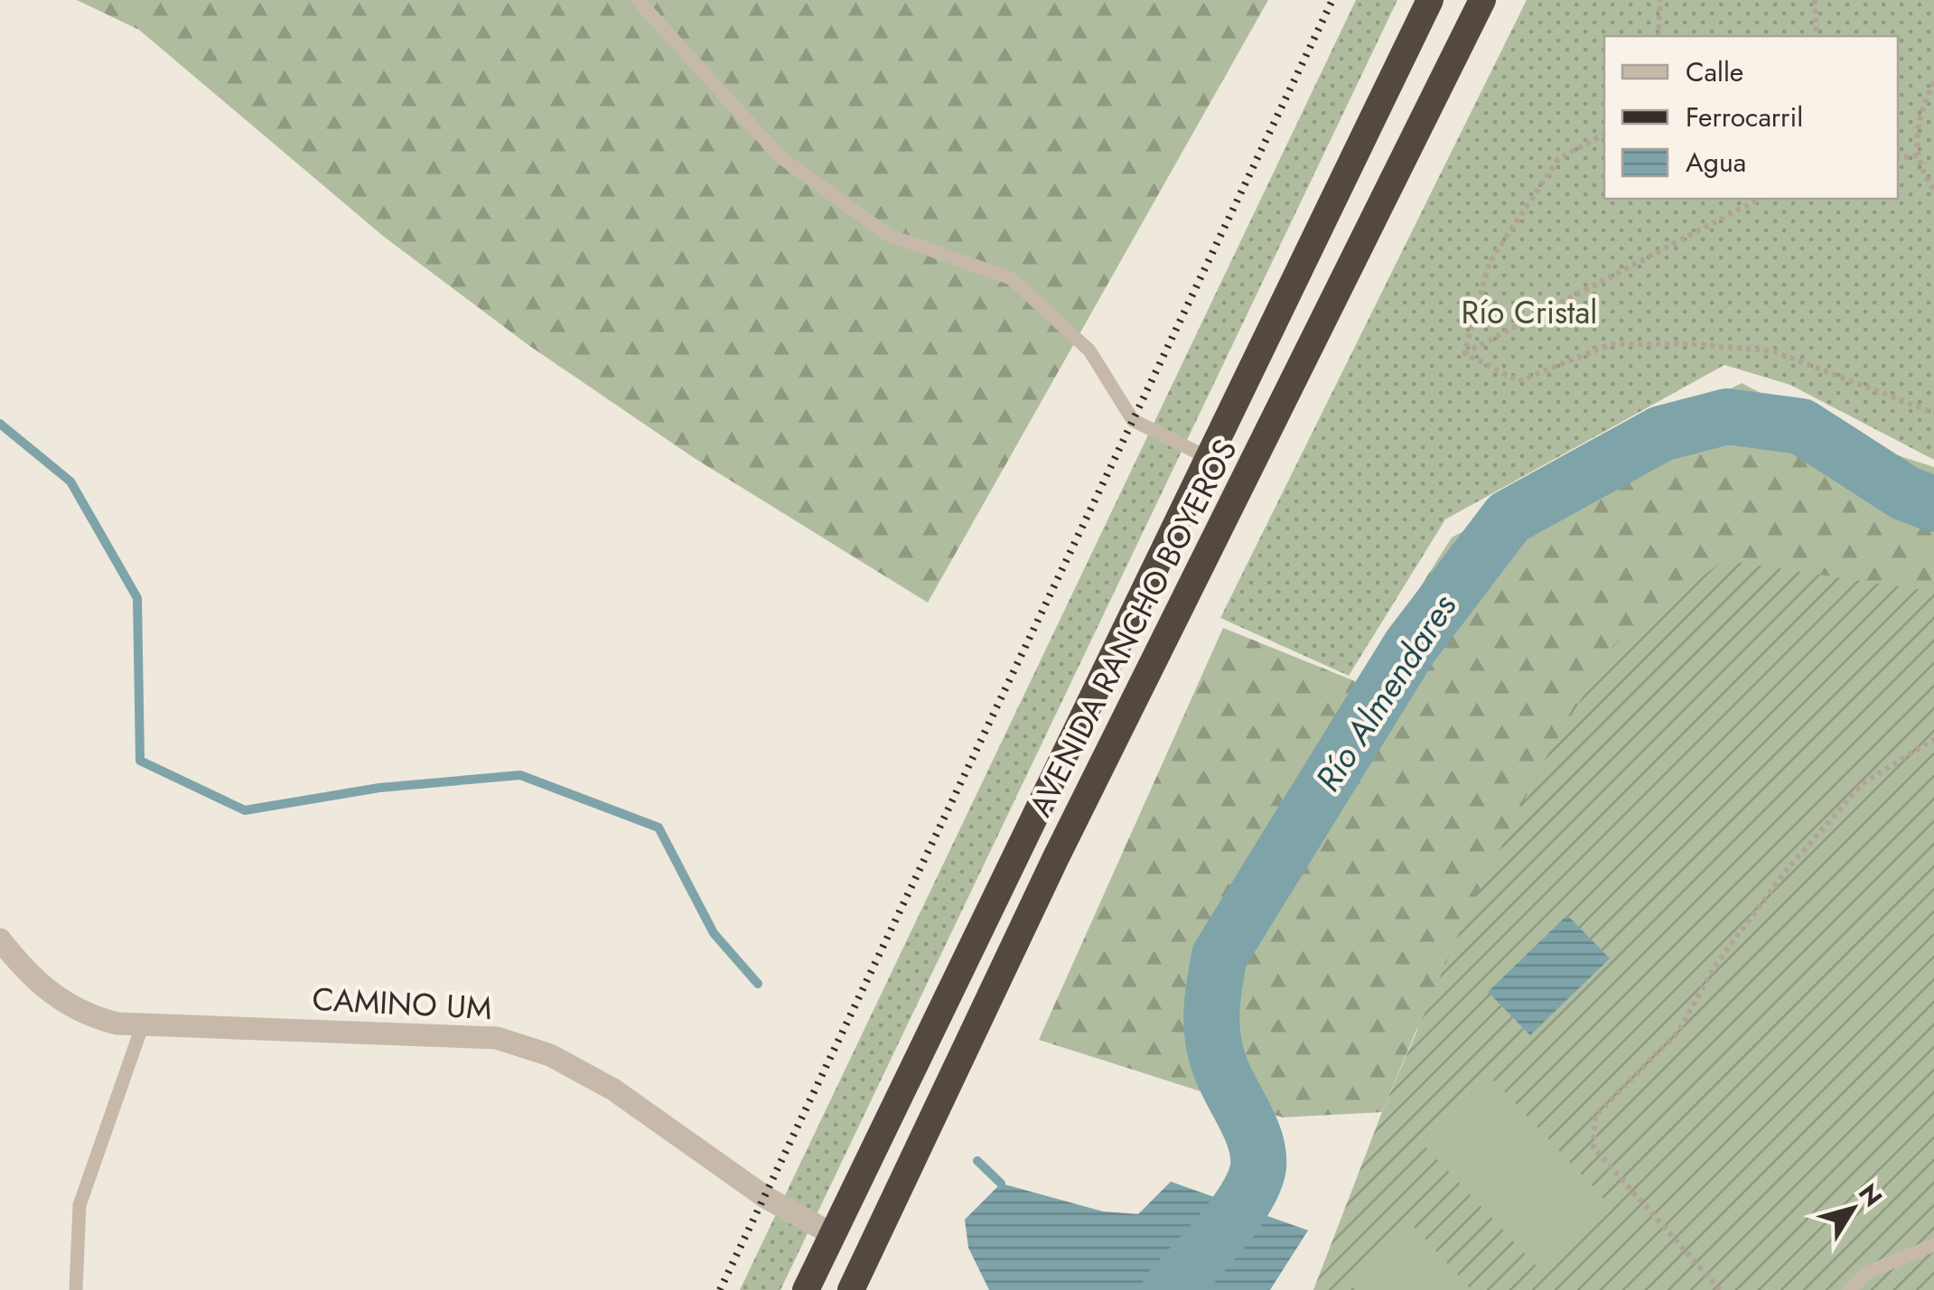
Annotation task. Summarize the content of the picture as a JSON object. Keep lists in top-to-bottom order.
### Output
{
  "streets": {
    "highway": ["AVENIDA RANCHO BOYEROS"],
    "street": ["CAMINO UM"]
  },
  "crossings": [
    ["AVENIDA RANCHO BOYEROS", "CAMINO UM"]
  ],
  "water": ["Río Almendares"],
  "parks": ["Río Cristal"],
  "legend": ["Calle", "Ferrocarril", "Agua"],
  "north": "top right"
}
